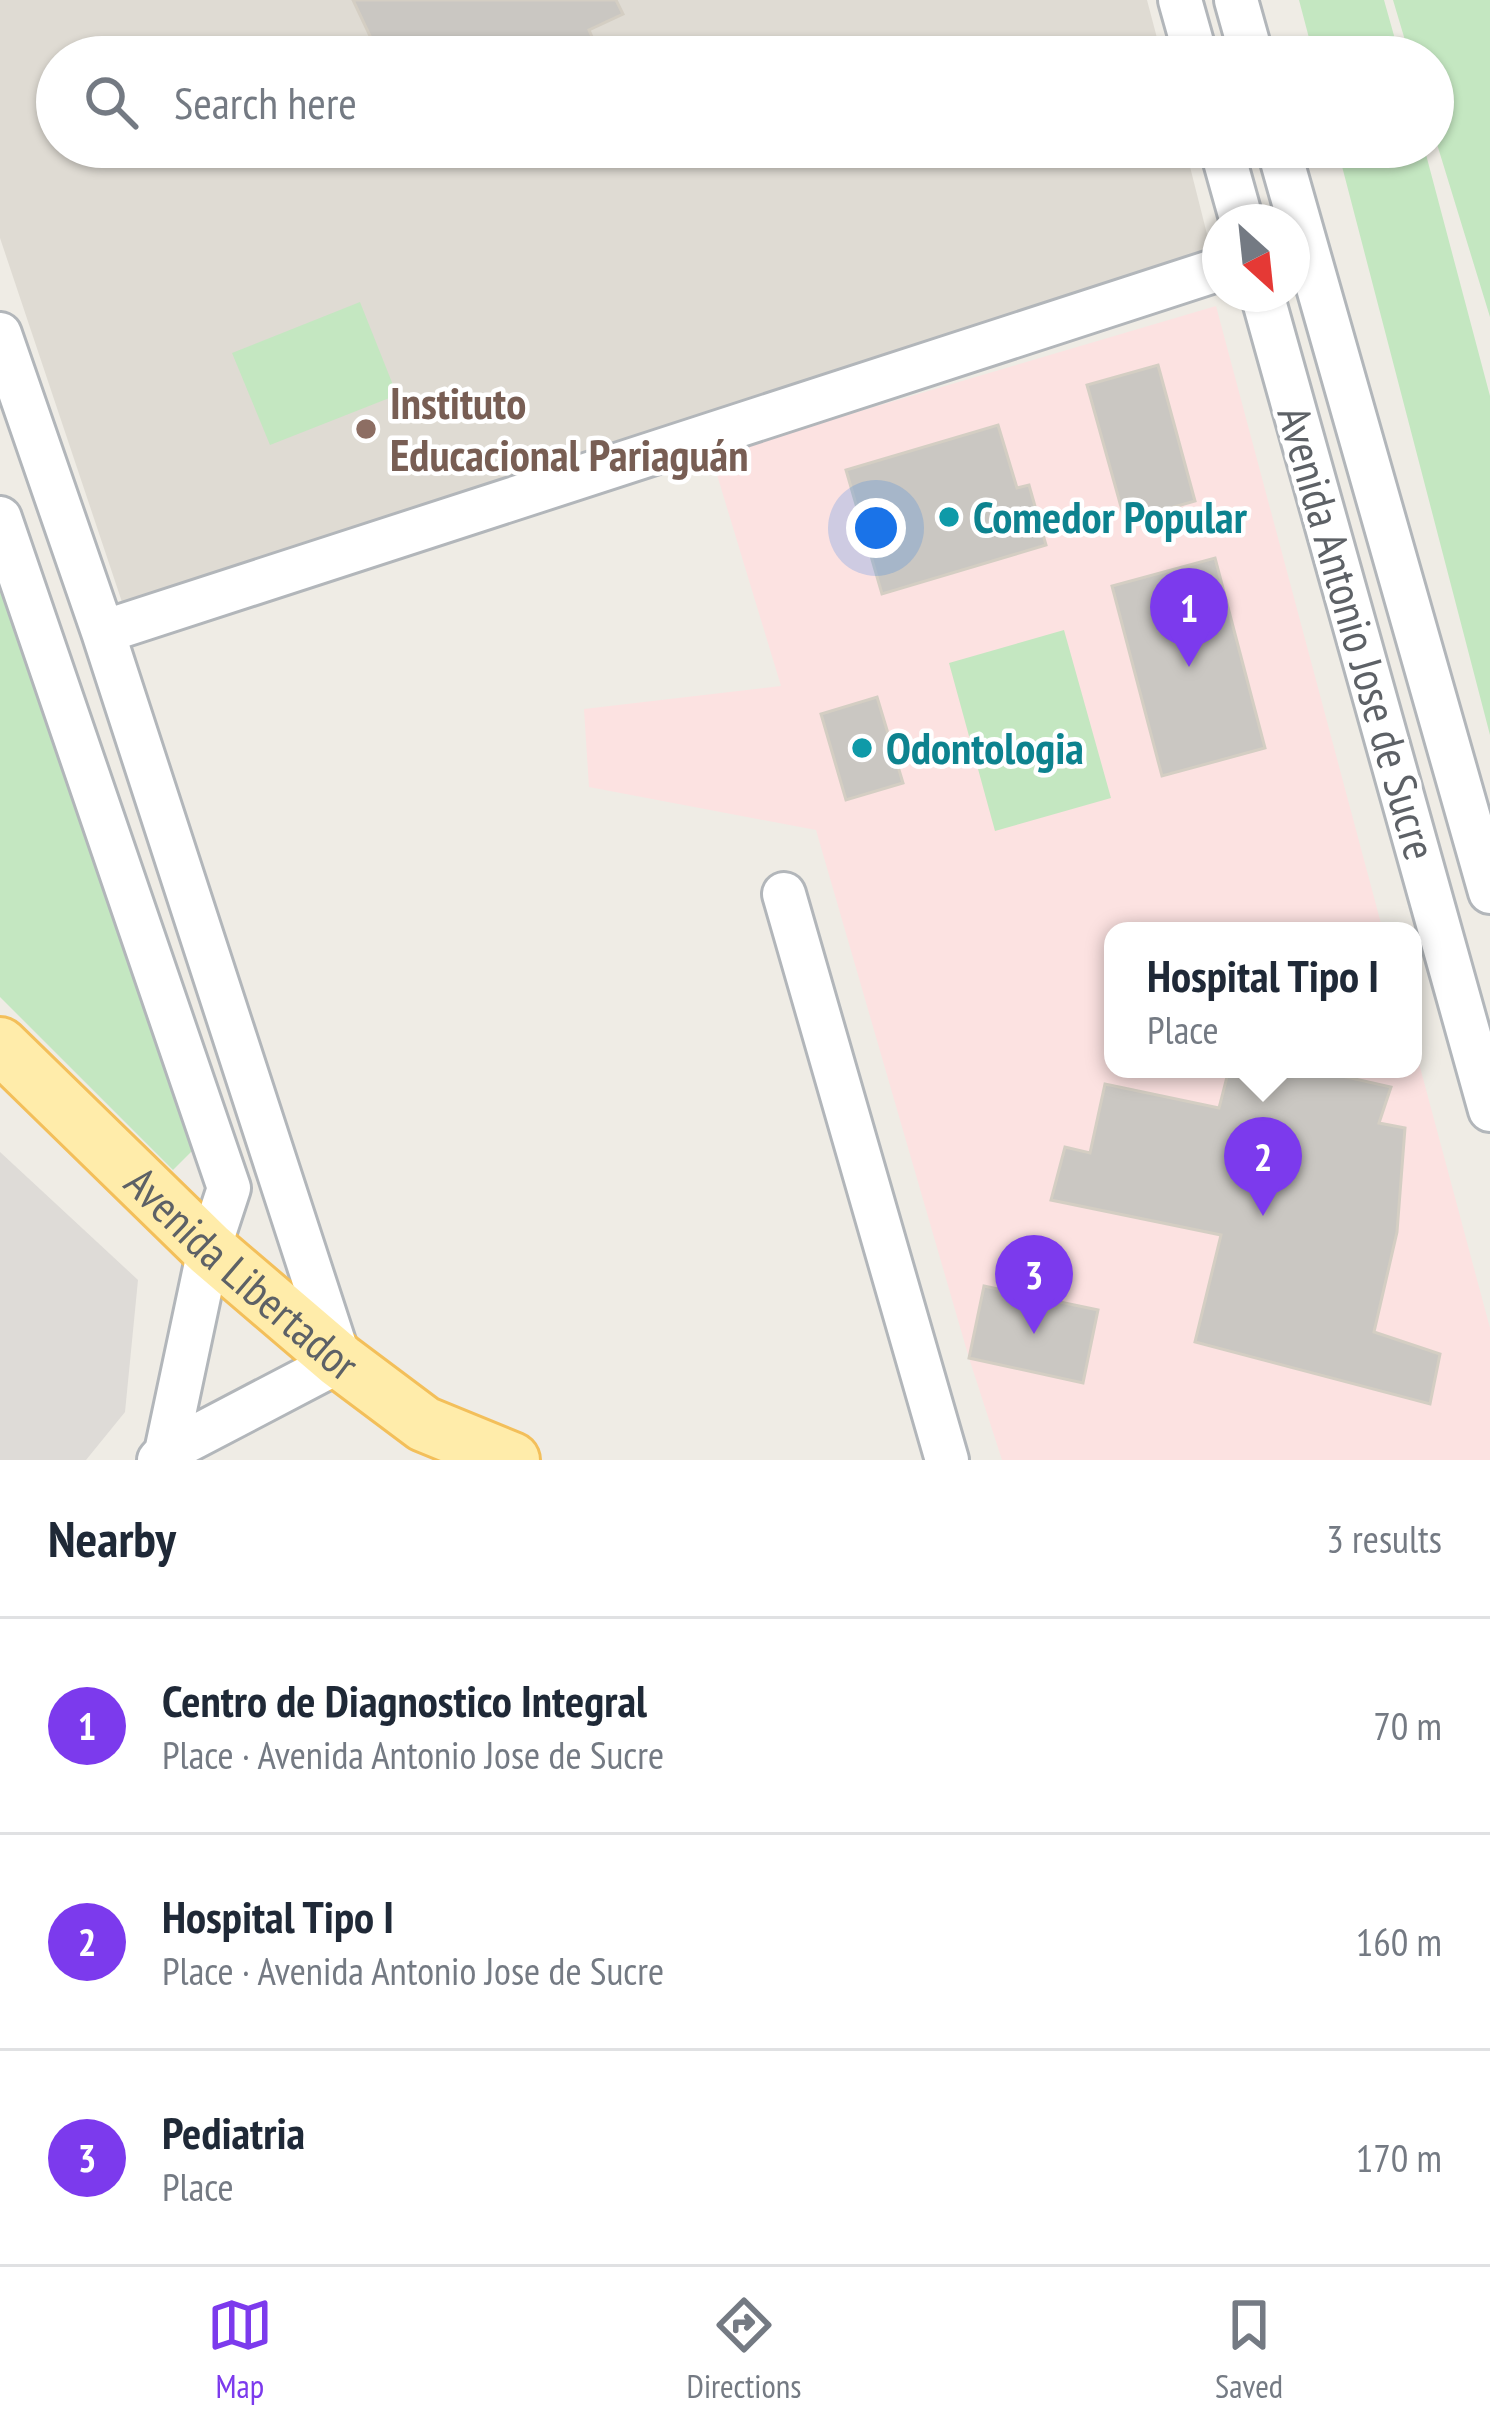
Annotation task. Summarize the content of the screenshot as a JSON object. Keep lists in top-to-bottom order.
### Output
{
  "streets": {
    "main road": ["Avenida Libertador"],
    "street": ["Avenida Antonio Jose de Sucre"]
  },
  "places": ["Instituto Educacional Pariaguán", "Comedor Popular", "Odontologia"],
  "north": "bottom right",
  "page": {
    "search": "Search here",
    "pins": ["1", "2", "3"],
    "popup": ["Hospital Tipo I", "Place"],
    "heading": ["Nearby", "3 results"],
    "list": [
      {
        "mark": "1",
        "name": "Centro de Diagnostico Integral",
        "note": "Place · Avenida Antonio Jose de Sucre",
        "value": "70 m"
      },
      {
        "mark": "2",
        "name": "Hospital Tipo I",
        "note": "Place · Avenida Antonio Jose de Sucre",
        "value": "160 m"
      },
      {
        "mark": "3",
        "name": "Pediatria",
        "note": "Place",
        "value": "170 m"
      }
    ],
    "nav": ["Map", "Directions", "Saved"]
  }
}
